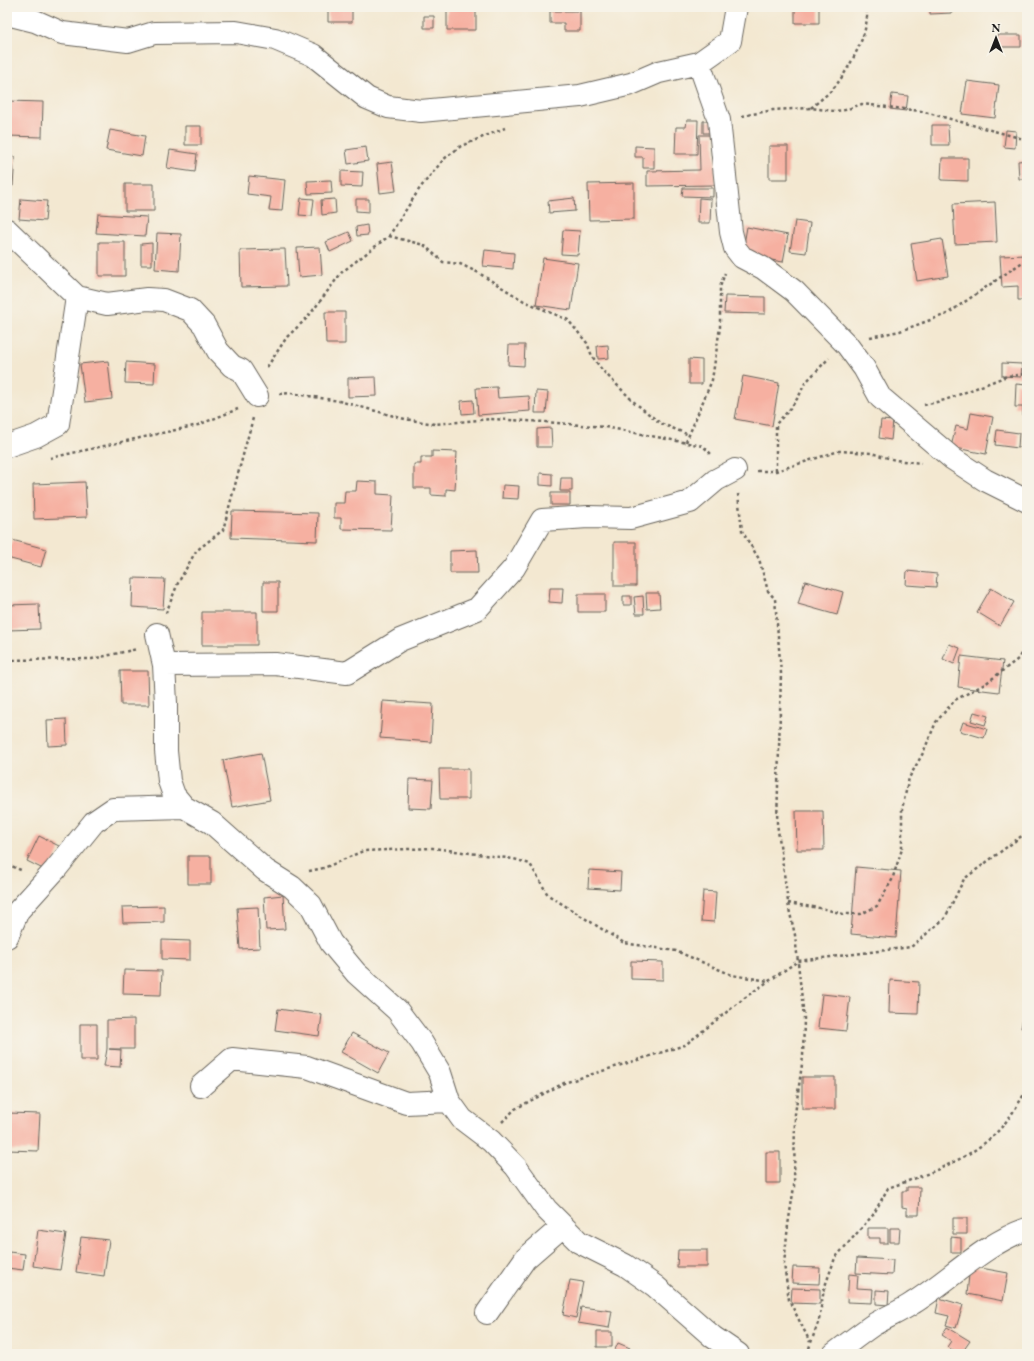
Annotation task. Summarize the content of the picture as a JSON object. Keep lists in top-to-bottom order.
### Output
{
  "north": "top"
}
